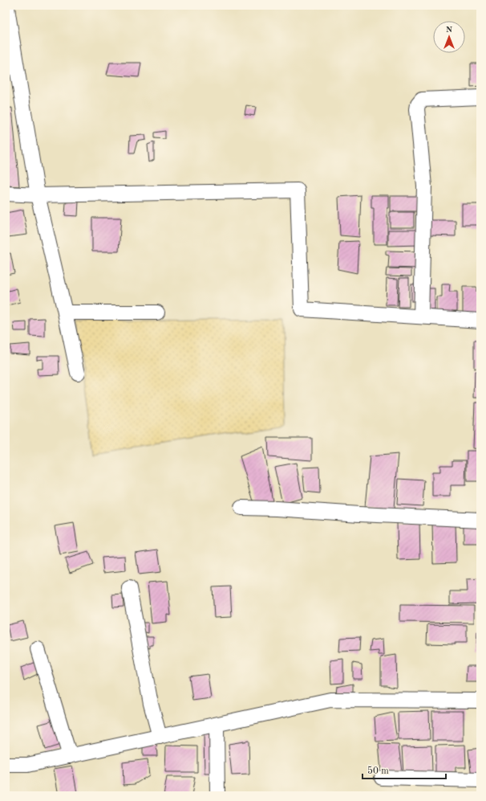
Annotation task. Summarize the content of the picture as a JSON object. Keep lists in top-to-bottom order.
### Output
{
  "scale_bar": "50 m",
  "north": "top"
}
